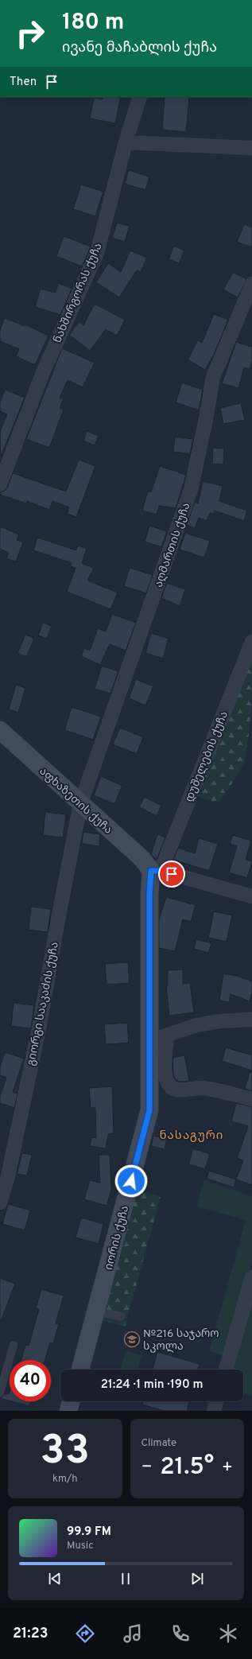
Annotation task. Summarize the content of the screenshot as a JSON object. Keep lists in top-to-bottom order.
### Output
{
  "streets": {
    "street": [
      "ნახშირგორას ქუჩა",
      "აღმართის ქუჩა",
      "დუშელების ქუჩა",
      "აფხაზეთის ქუჩა",
      "გიორგი სააკაძის ქუჩა",
      "იორის ქუჩა"
    ]
  },
  "crossings": [
    ["აღმართის ქუჩა", "აფხაზეთის ქუჩა"],
    ["აღმართის ქუჩა", "გიორგი სააკაძის ქუჩა"],
    ["დუშელების ქუჩა", "აფხაზეთის ქუჩა"],
    ["დუშელების ქუჩა", "იორის ქუჩა"],
    ["აფხაზეთის ქუჩა", "გიორგი სააკაძის ქუჩა"],
    ["აფხაზეთის ქუჩა", "იორის ქუჩა"]
  ],
  "districts": ["ნასაგური"],
  "places": {
    "school or university": ["№216 საჯარო სკოლა"]
  },
  "page": {
    "turn": ["180 m", "ივანე მაჩაბლის ქუჩა"],
    "then": "Then",
    "limit": "40",
    "trip": "21:24 · 1 min · 190 m",
    "tile": [
      ["33", "km/h"],
      "Climate"
    ],
    "heat": ["−", "21.5°", "+"],
    "song": ["99.9 FM", "Music"],
    "tabs": "21:23"
  }
}
